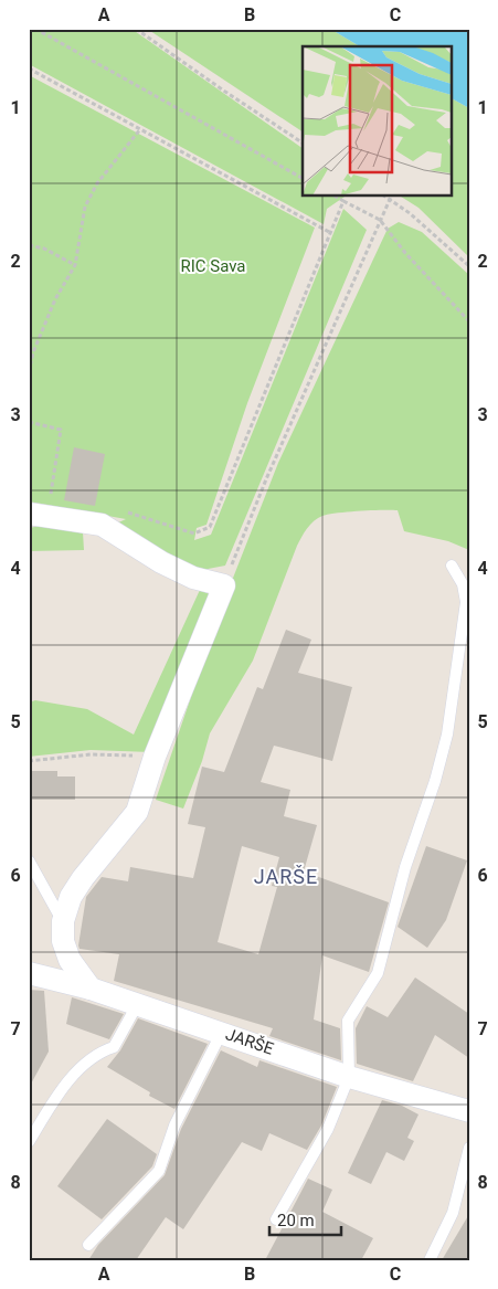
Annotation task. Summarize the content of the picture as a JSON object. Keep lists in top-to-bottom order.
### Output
{
  "streets": {
    "street": ["JARŠE"]
  },
  "districts": ["JARŠE"],
  "parks": ["RIC Sava"],
  "scale_bar": "20 m",
  "grid": {
    "columns": ["A", "B", "C"],
    "rows": [
      "1",
      "2",
      "3",
      "4",
      "5",
      "6",
      "7",
      "8"
    ]
  }
}
